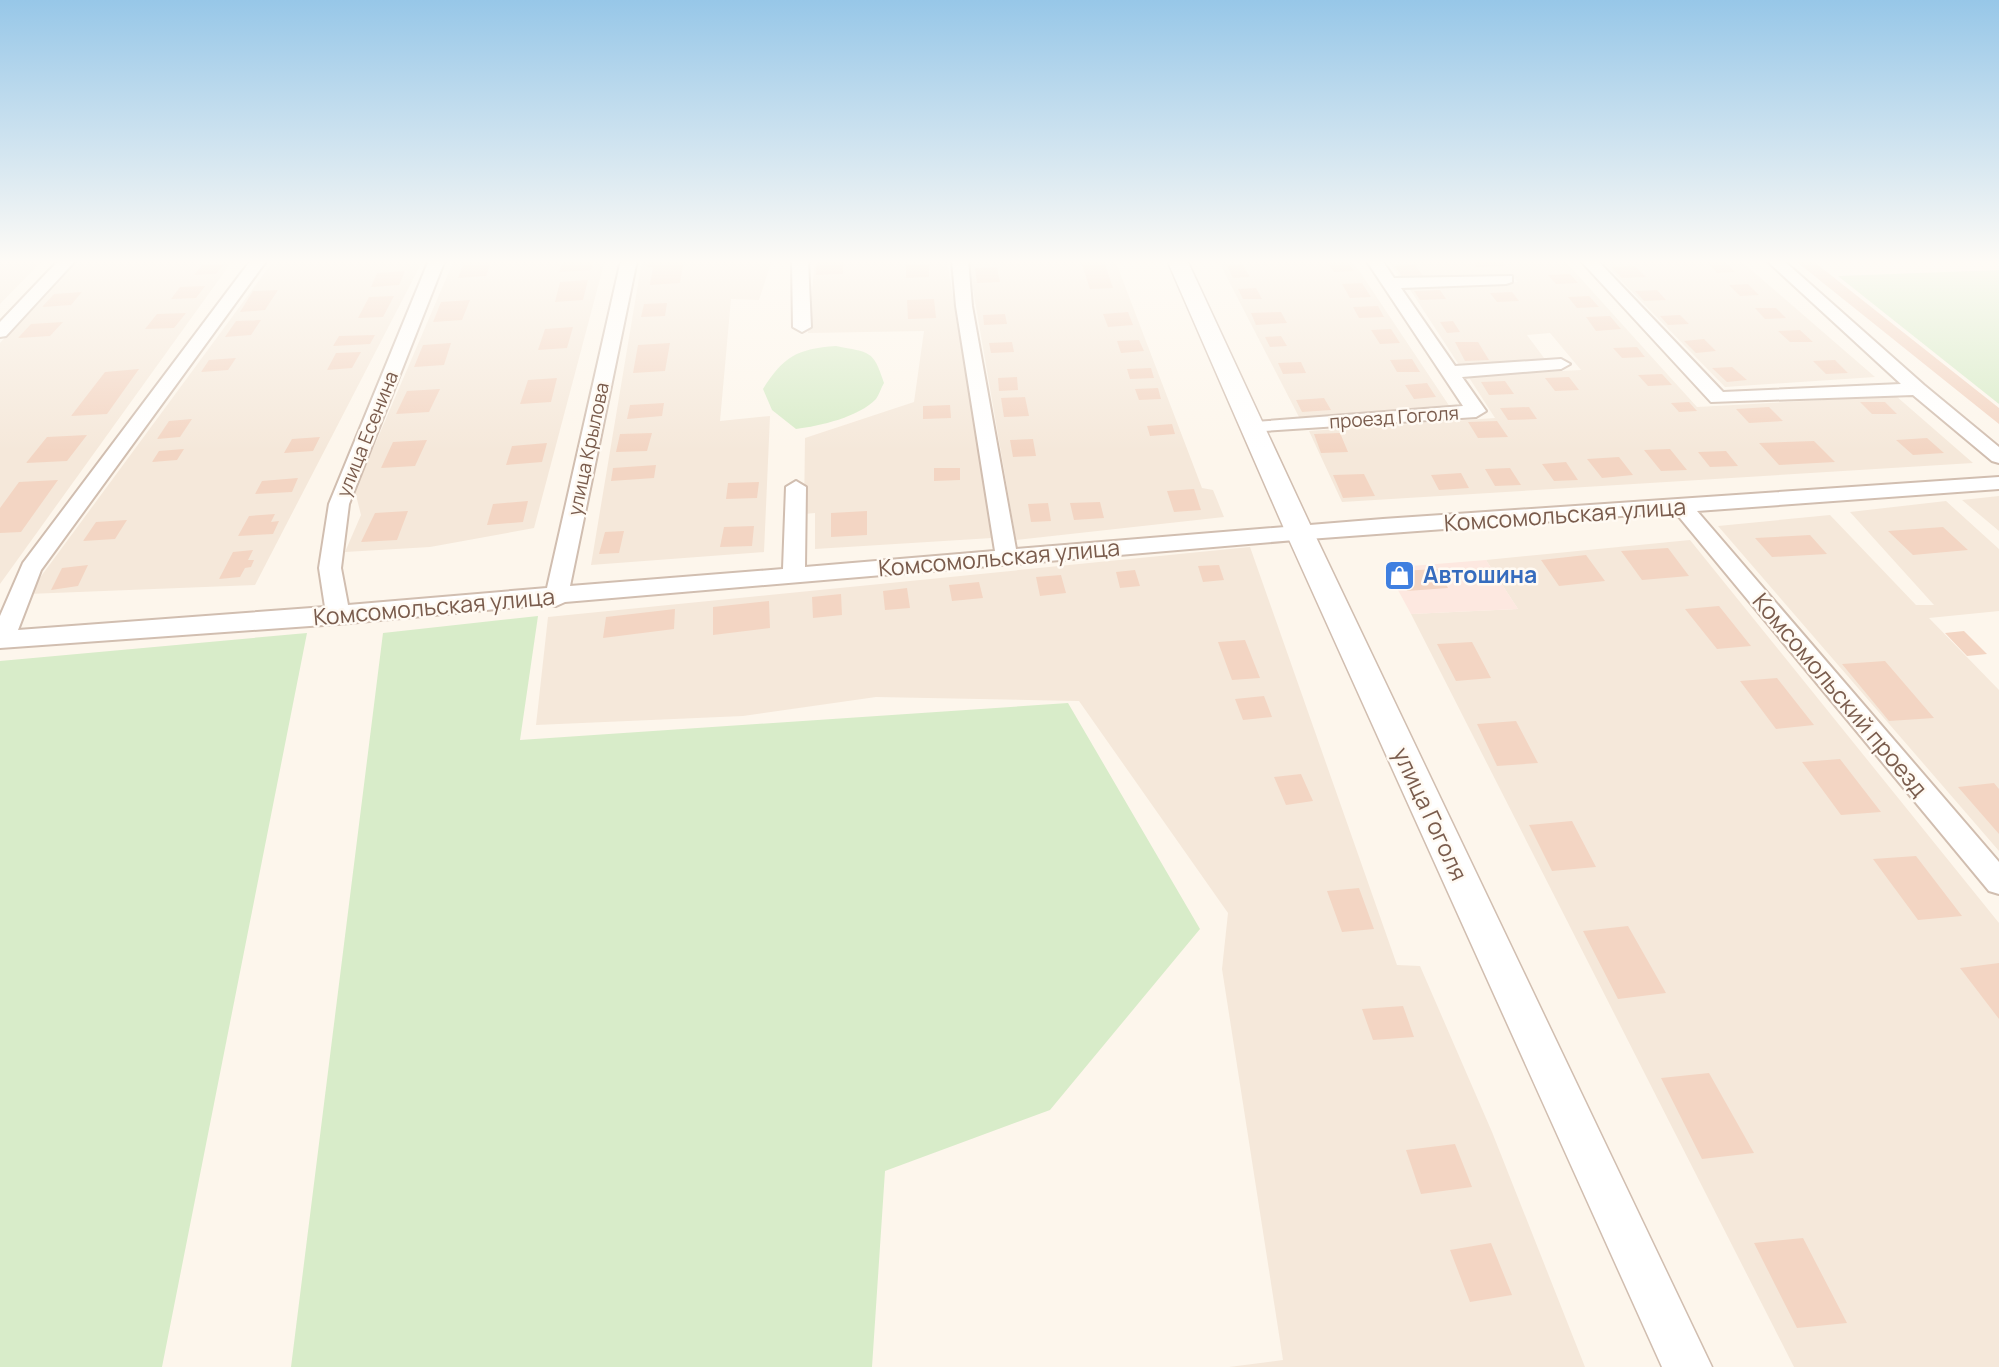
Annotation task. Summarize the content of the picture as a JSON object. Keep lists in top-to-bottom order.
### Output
{
  "streets": {
    "street": [
      "проезд Гоголя",
      "улица Есенина",
      "улица Крылова",
      "Комсомольская улица",
      "Комсомольский проезд",
      "улица Гоголя"
    ]
  },
  "crossings": [
    ["проезд Гоголя", "улица Гоголя"],
    ["улица Есенина", "Комсомольская улица"],
    ["улица Крылова", "Комсомольская улица"],
    ["Комсомольская улица", "Комсомольский проезд"],
    ["Комсомольская улица", "улица Гоголя"]
  ],
  "places": {
    "shop": ["Автошина"]
  }
}
